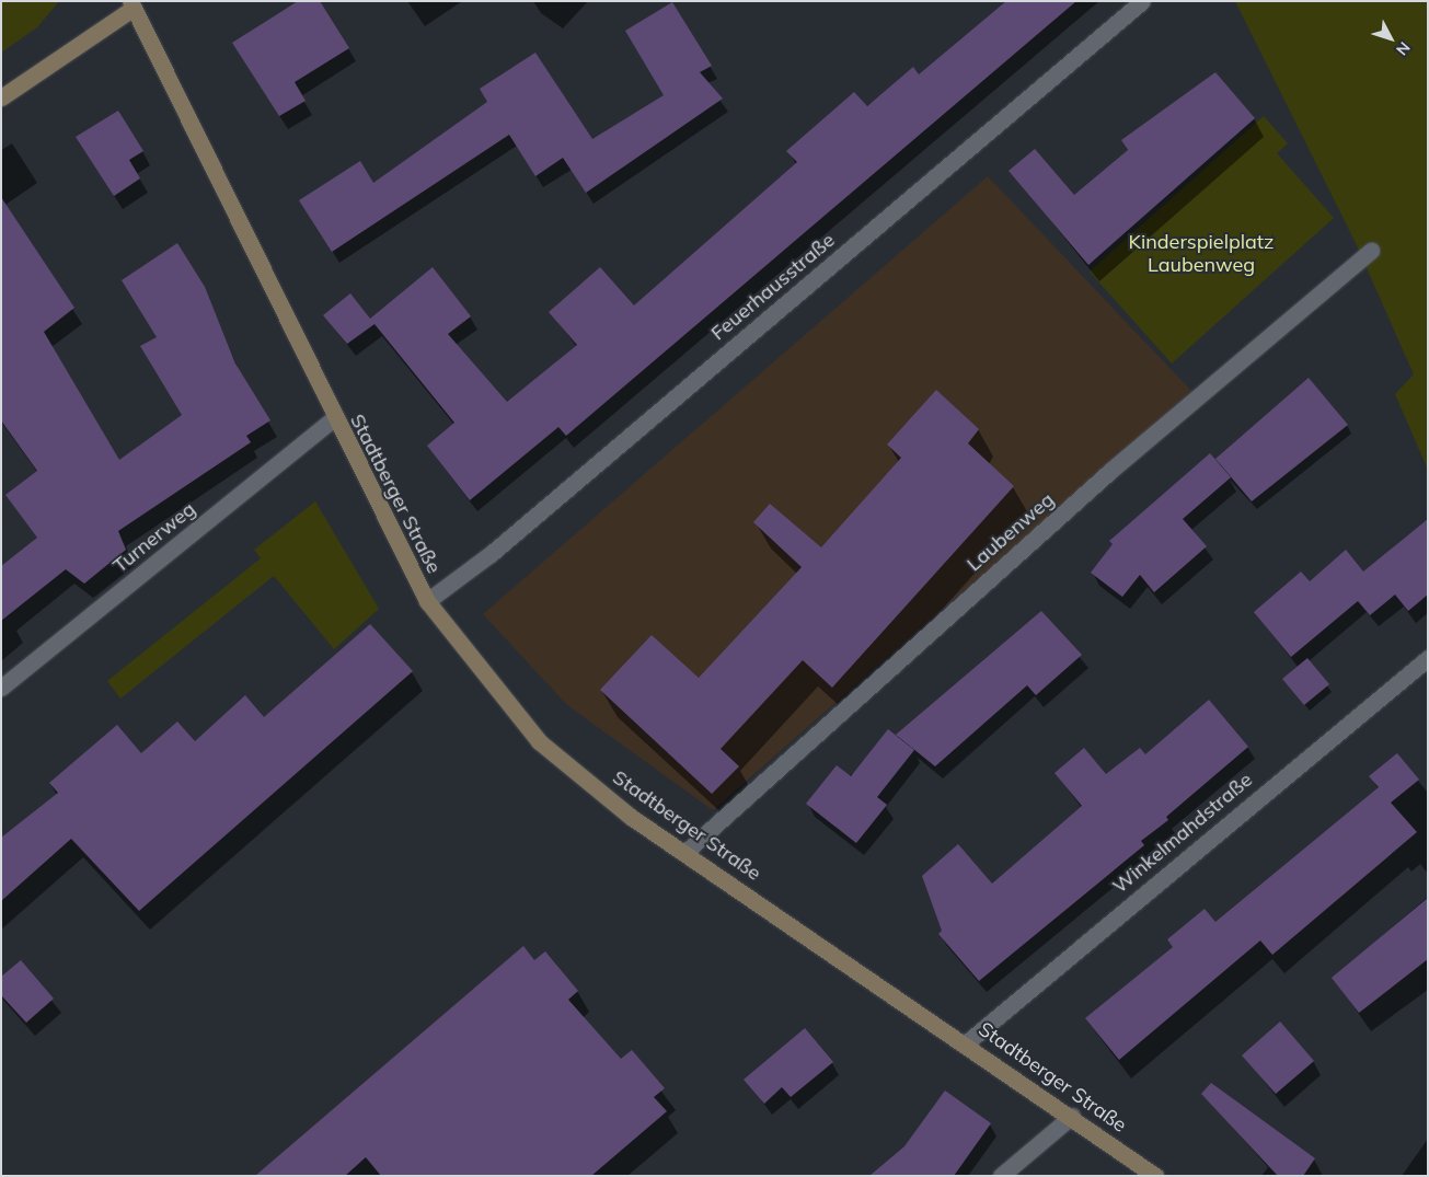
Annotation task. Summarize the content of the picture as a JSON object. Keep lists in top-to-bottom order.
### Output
{
  "streets": {
    "street": [
      "Feuerhausstraße",
      "Stadtberger Straße",
      "Laubenweg",
      "Turnerweg",
      "Winkelmahdstraße"
    ]
  },
  "crossings": [
    ["Feuerhausstraße", "Stadtberger Straße"],
    ["Stadtberger Straße", "Laubenweg"],
    ["Stadtberger Straße", "Turnerweg"],
    ["Stadtberger Straße", "Winkelmahdstraße"]
  ],
  "parks": ["Kinderspielplatz Laubenweg"],
  "north": "bottom right"
}
